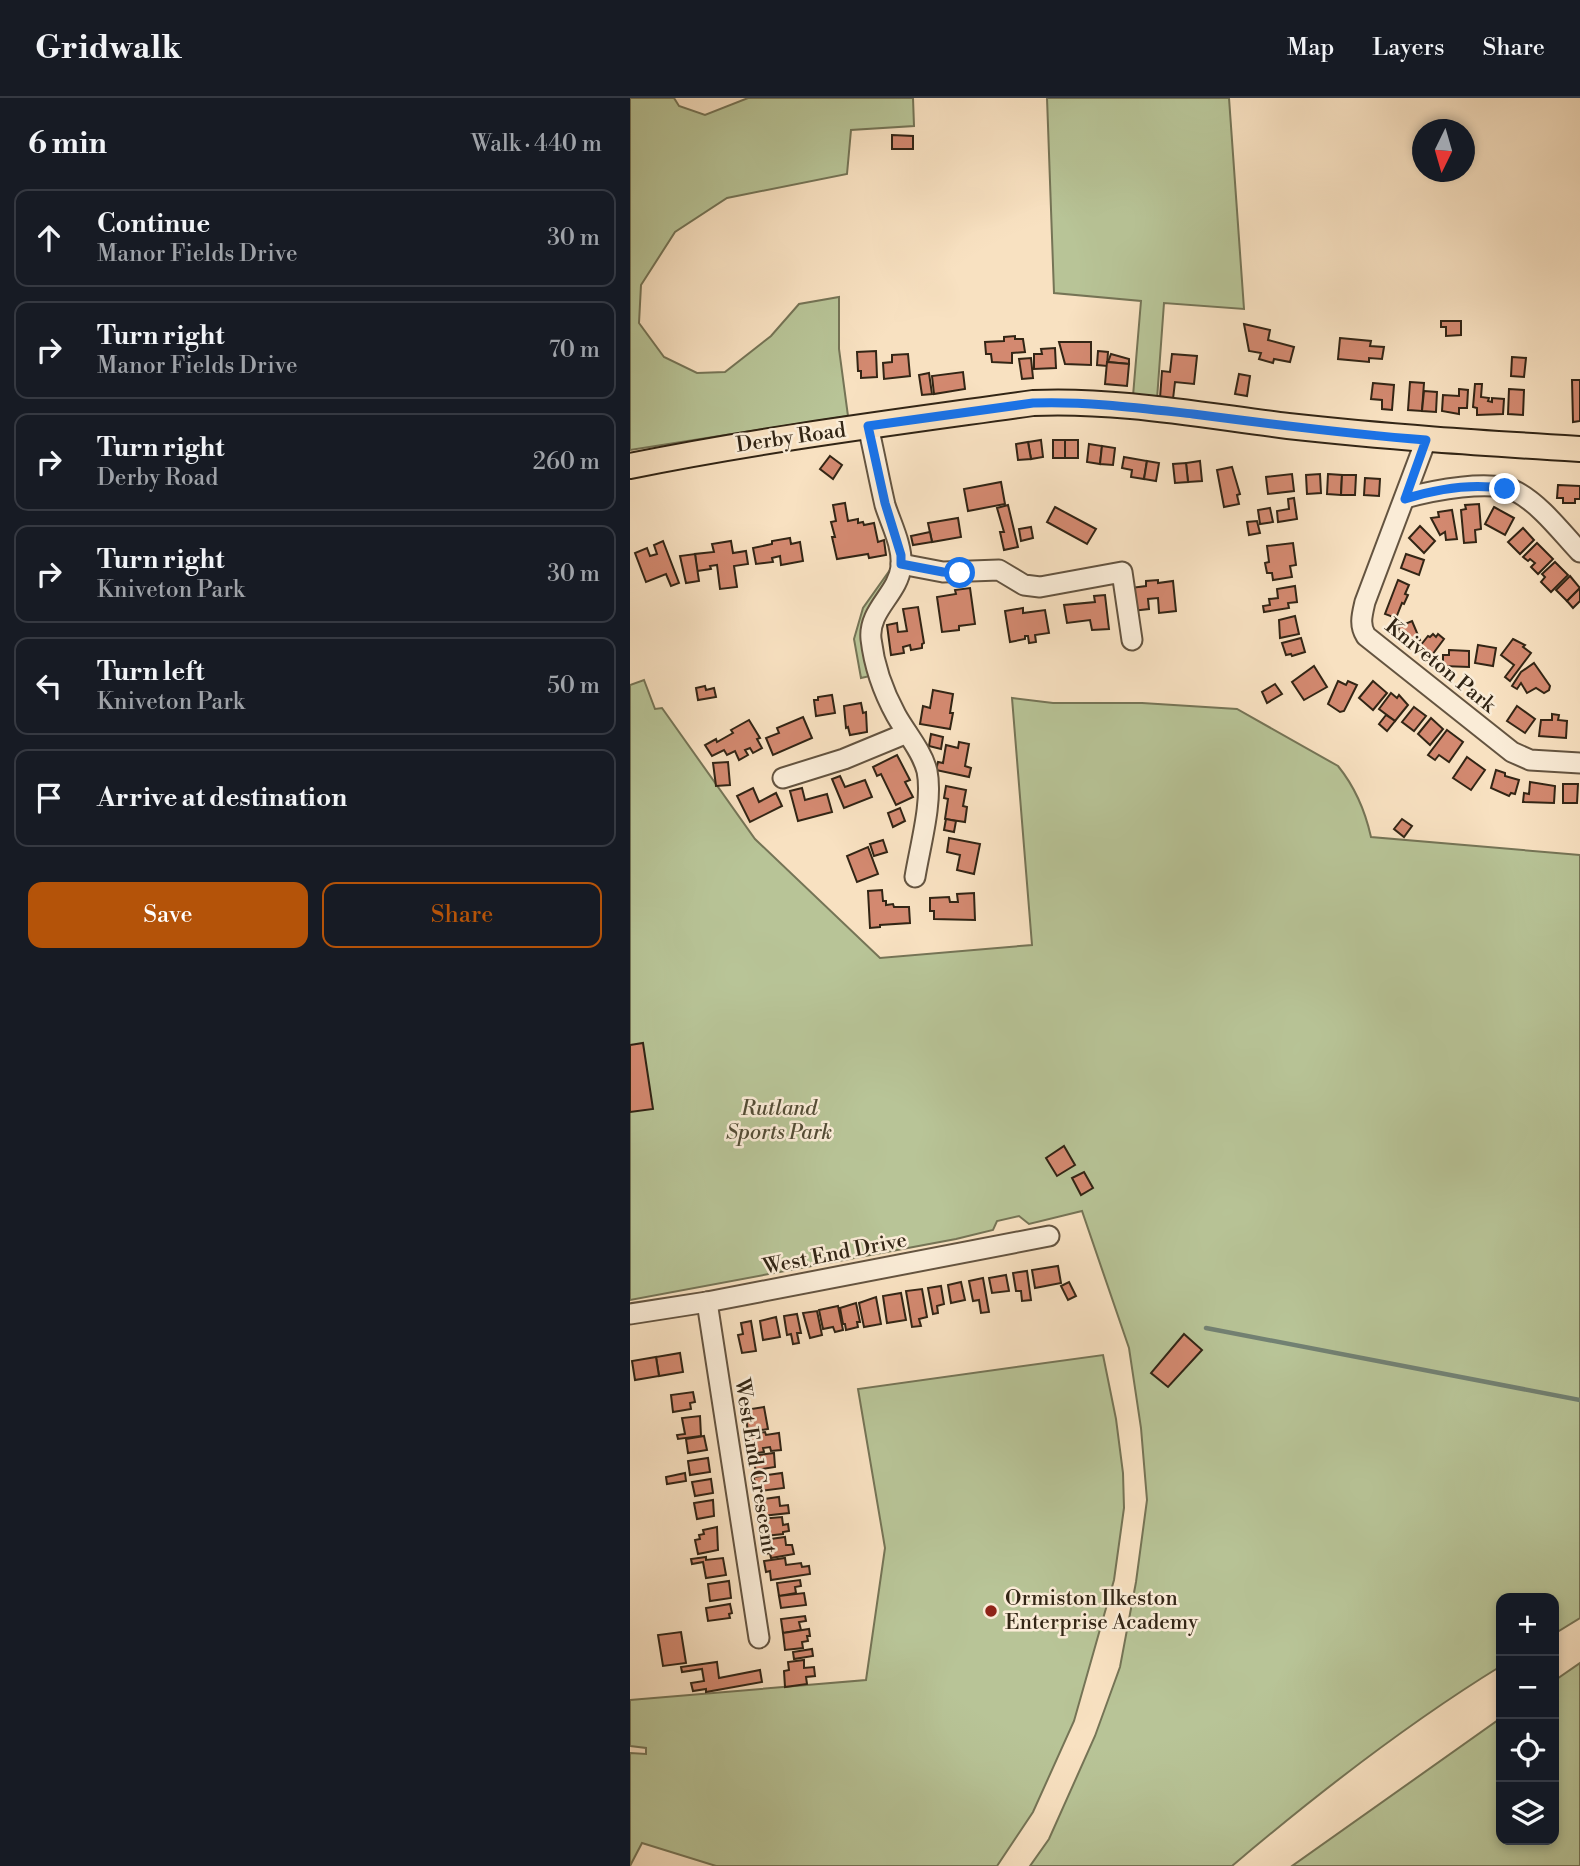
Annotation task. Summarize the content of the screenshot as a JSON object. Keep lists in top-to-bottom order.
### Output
{
  "streets": {
    "main road": ["Derby Road"],
    "street": ["Kniveton Park", "West End Drive", "West End Crescent"]
  },
  "crossings": [
    ["Derby Road", "Kniveton Park"],
    ["West End Drive", "West End Crescent"]
  ],
  "parks": ["Rutland Sports Park"],
  "places": ["Ormiston Ilkeston Enterprise Academy"],
  "north": "bottom",
  "page": {
    "header": "Gridwalk",
    "nav": ["Map", "Layers", "Share"],
    "heading": ["6 min", "Walk · 440 m"],
    "list": [
      ["Continue", "Manor Fields Drive", "30 m"],
      ["Turn right", "Manor Fields Drive", "70 m"],
      ["Turn right", "Derby Road", "260 m"],
      ["Turn right", "Kniveton Park", "30 m"],
      ["Turn left", "Kniveton Park", "50 m"],
      "Arrive at destination"
    ],
    "buttons": ["Save", "Share"],
    "map_buttons": ["+", "−"]
  }
}
